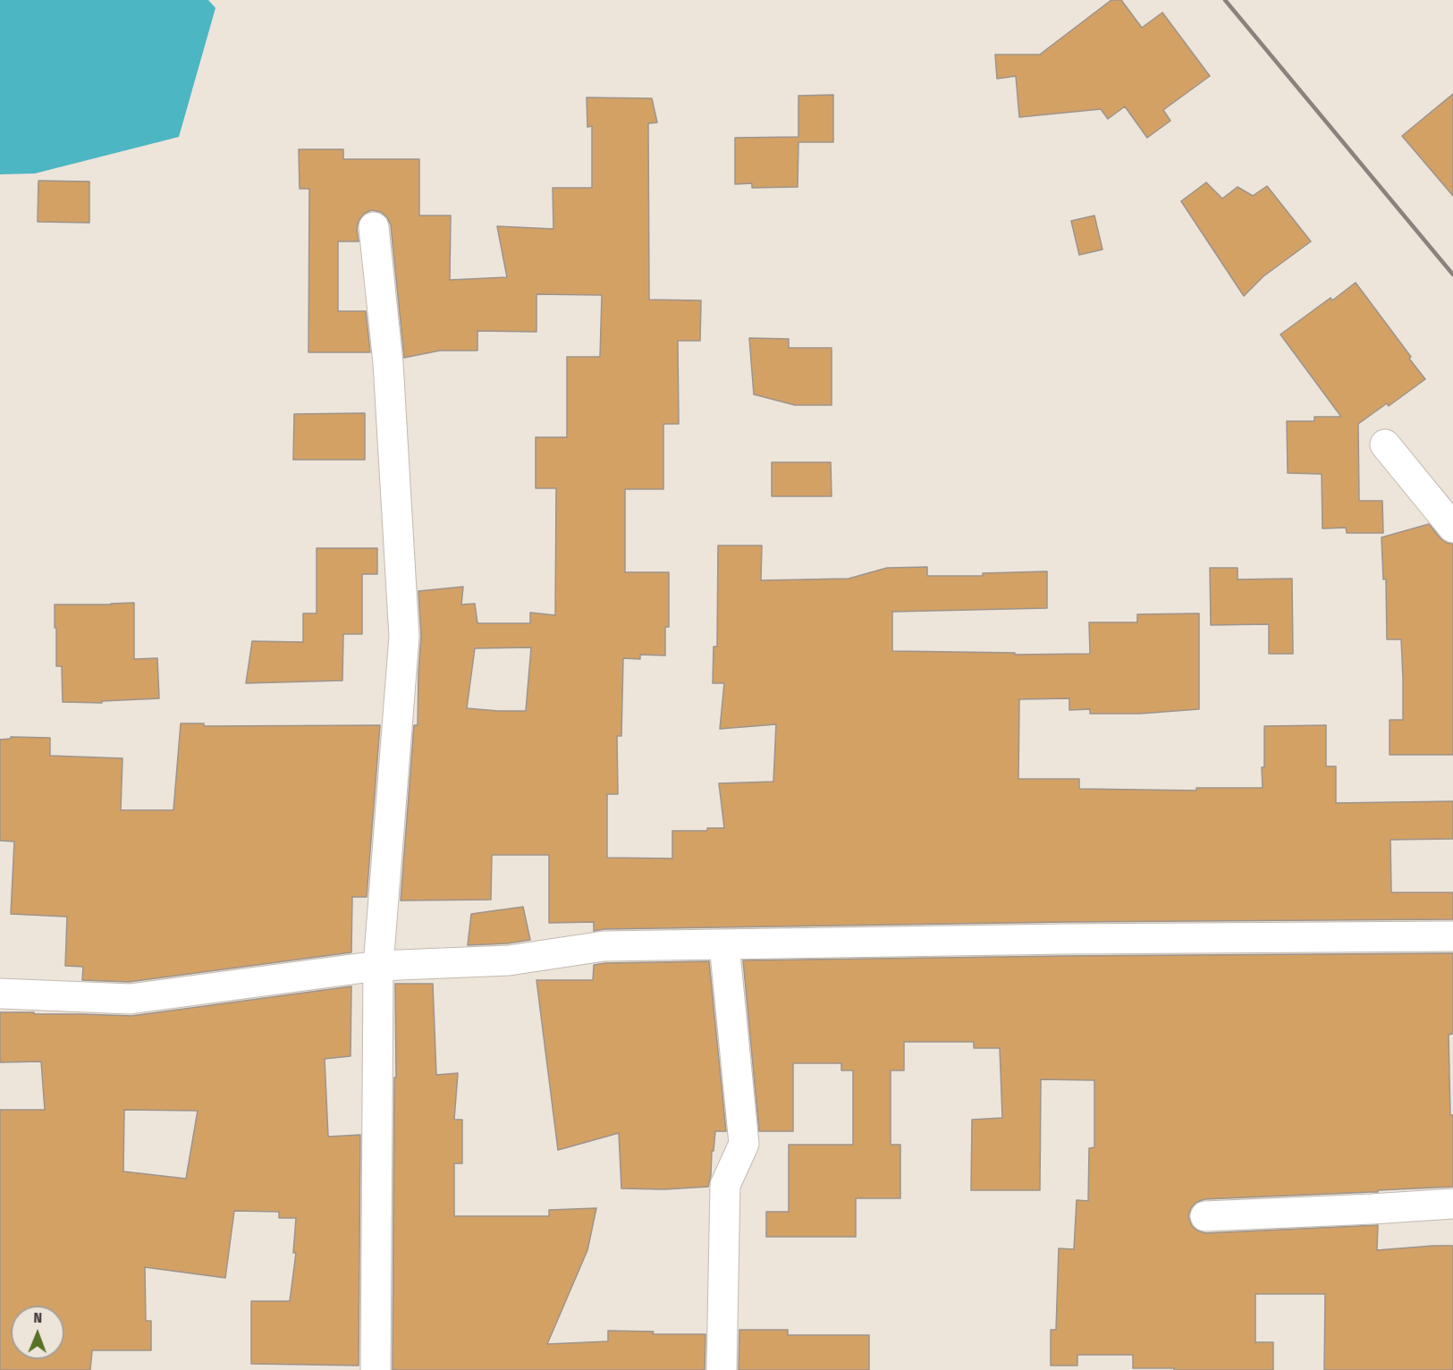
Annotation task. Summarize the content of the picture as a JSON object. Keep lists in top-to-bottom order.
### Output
{
  "north": "top"
}
